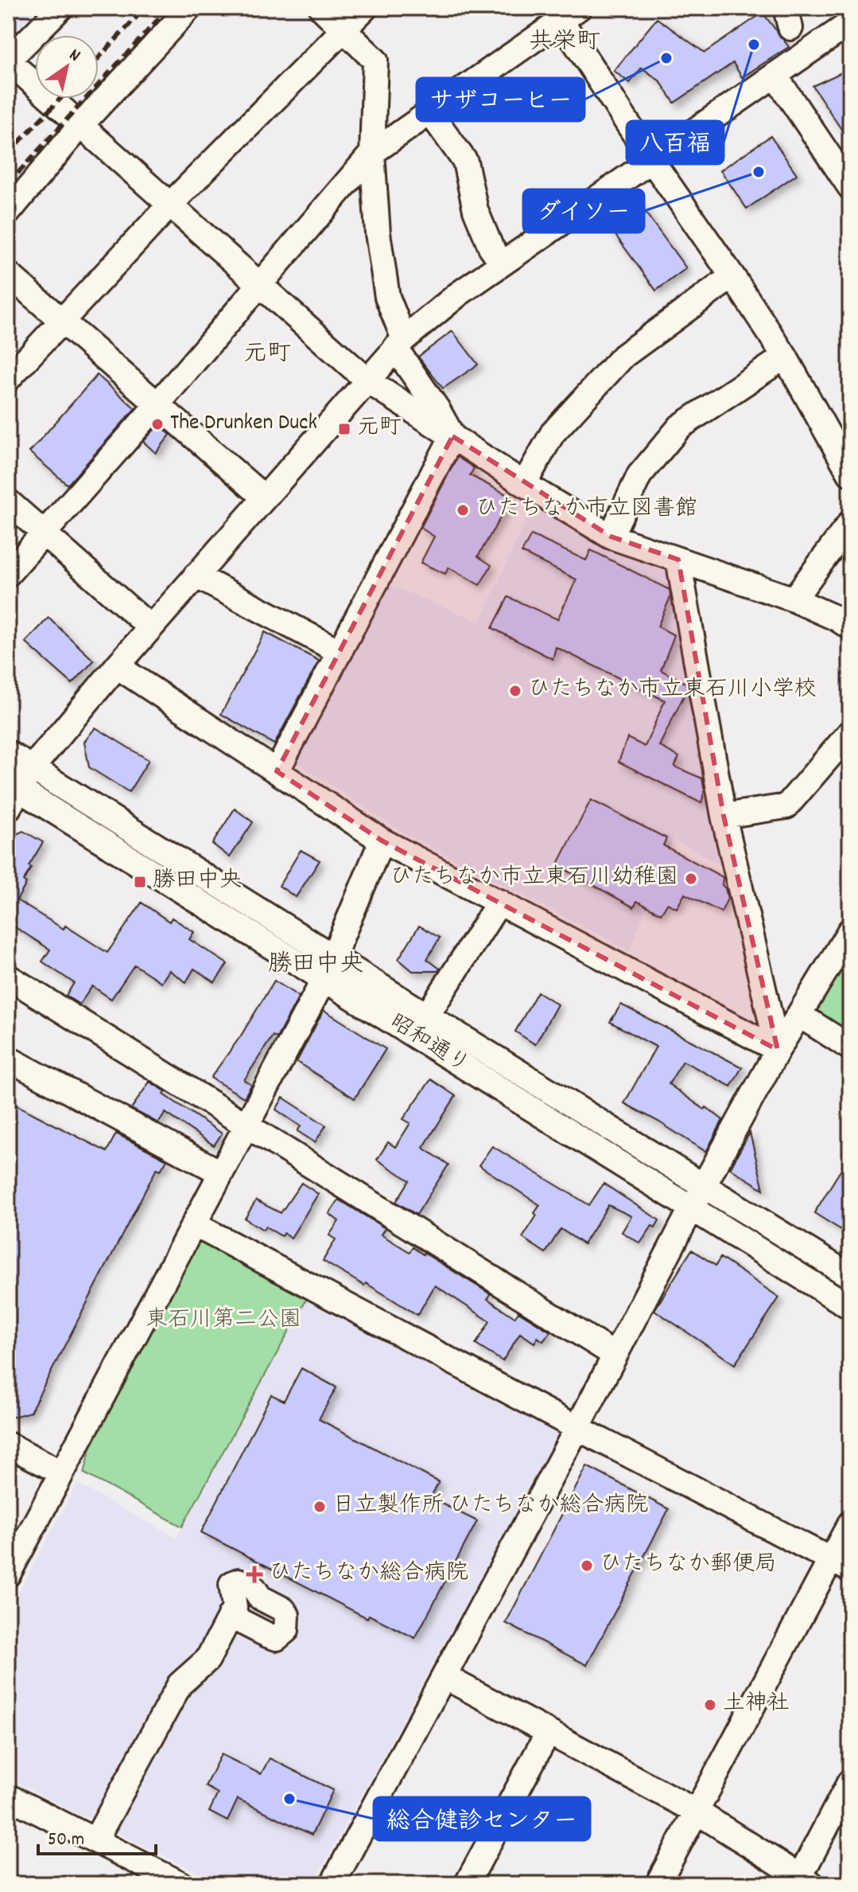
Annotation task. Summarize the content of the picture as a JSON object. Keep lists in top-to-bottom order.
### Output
{
  "streets": {
    "street": ["昭和通り"]
  },
  "districts": ["共栄町", "元町", "勝田中央"],
  "parks": ["東石川第二公園"],
  "places": {
    "other": [
      "八百福",
      "サザコーヒー",
      "ダイソー",
      "The Drunken Duck",
      "ひたちなか市立図書館",
      "ひたちなか市立東石川小学校",
      "ひたちなか市立東石川幼稚園",
      "日立製作所 ひたちなか総合病院",
      "ひたちなか郵便局",
      "土神社",
      "総合健診センター"
    ],
    "transit": ["元町", "勝田中央"],
    "health": ["ひたちなか総合病院"]
  },
  "scale_bar": "50 m",
  "north": "top right"
}
